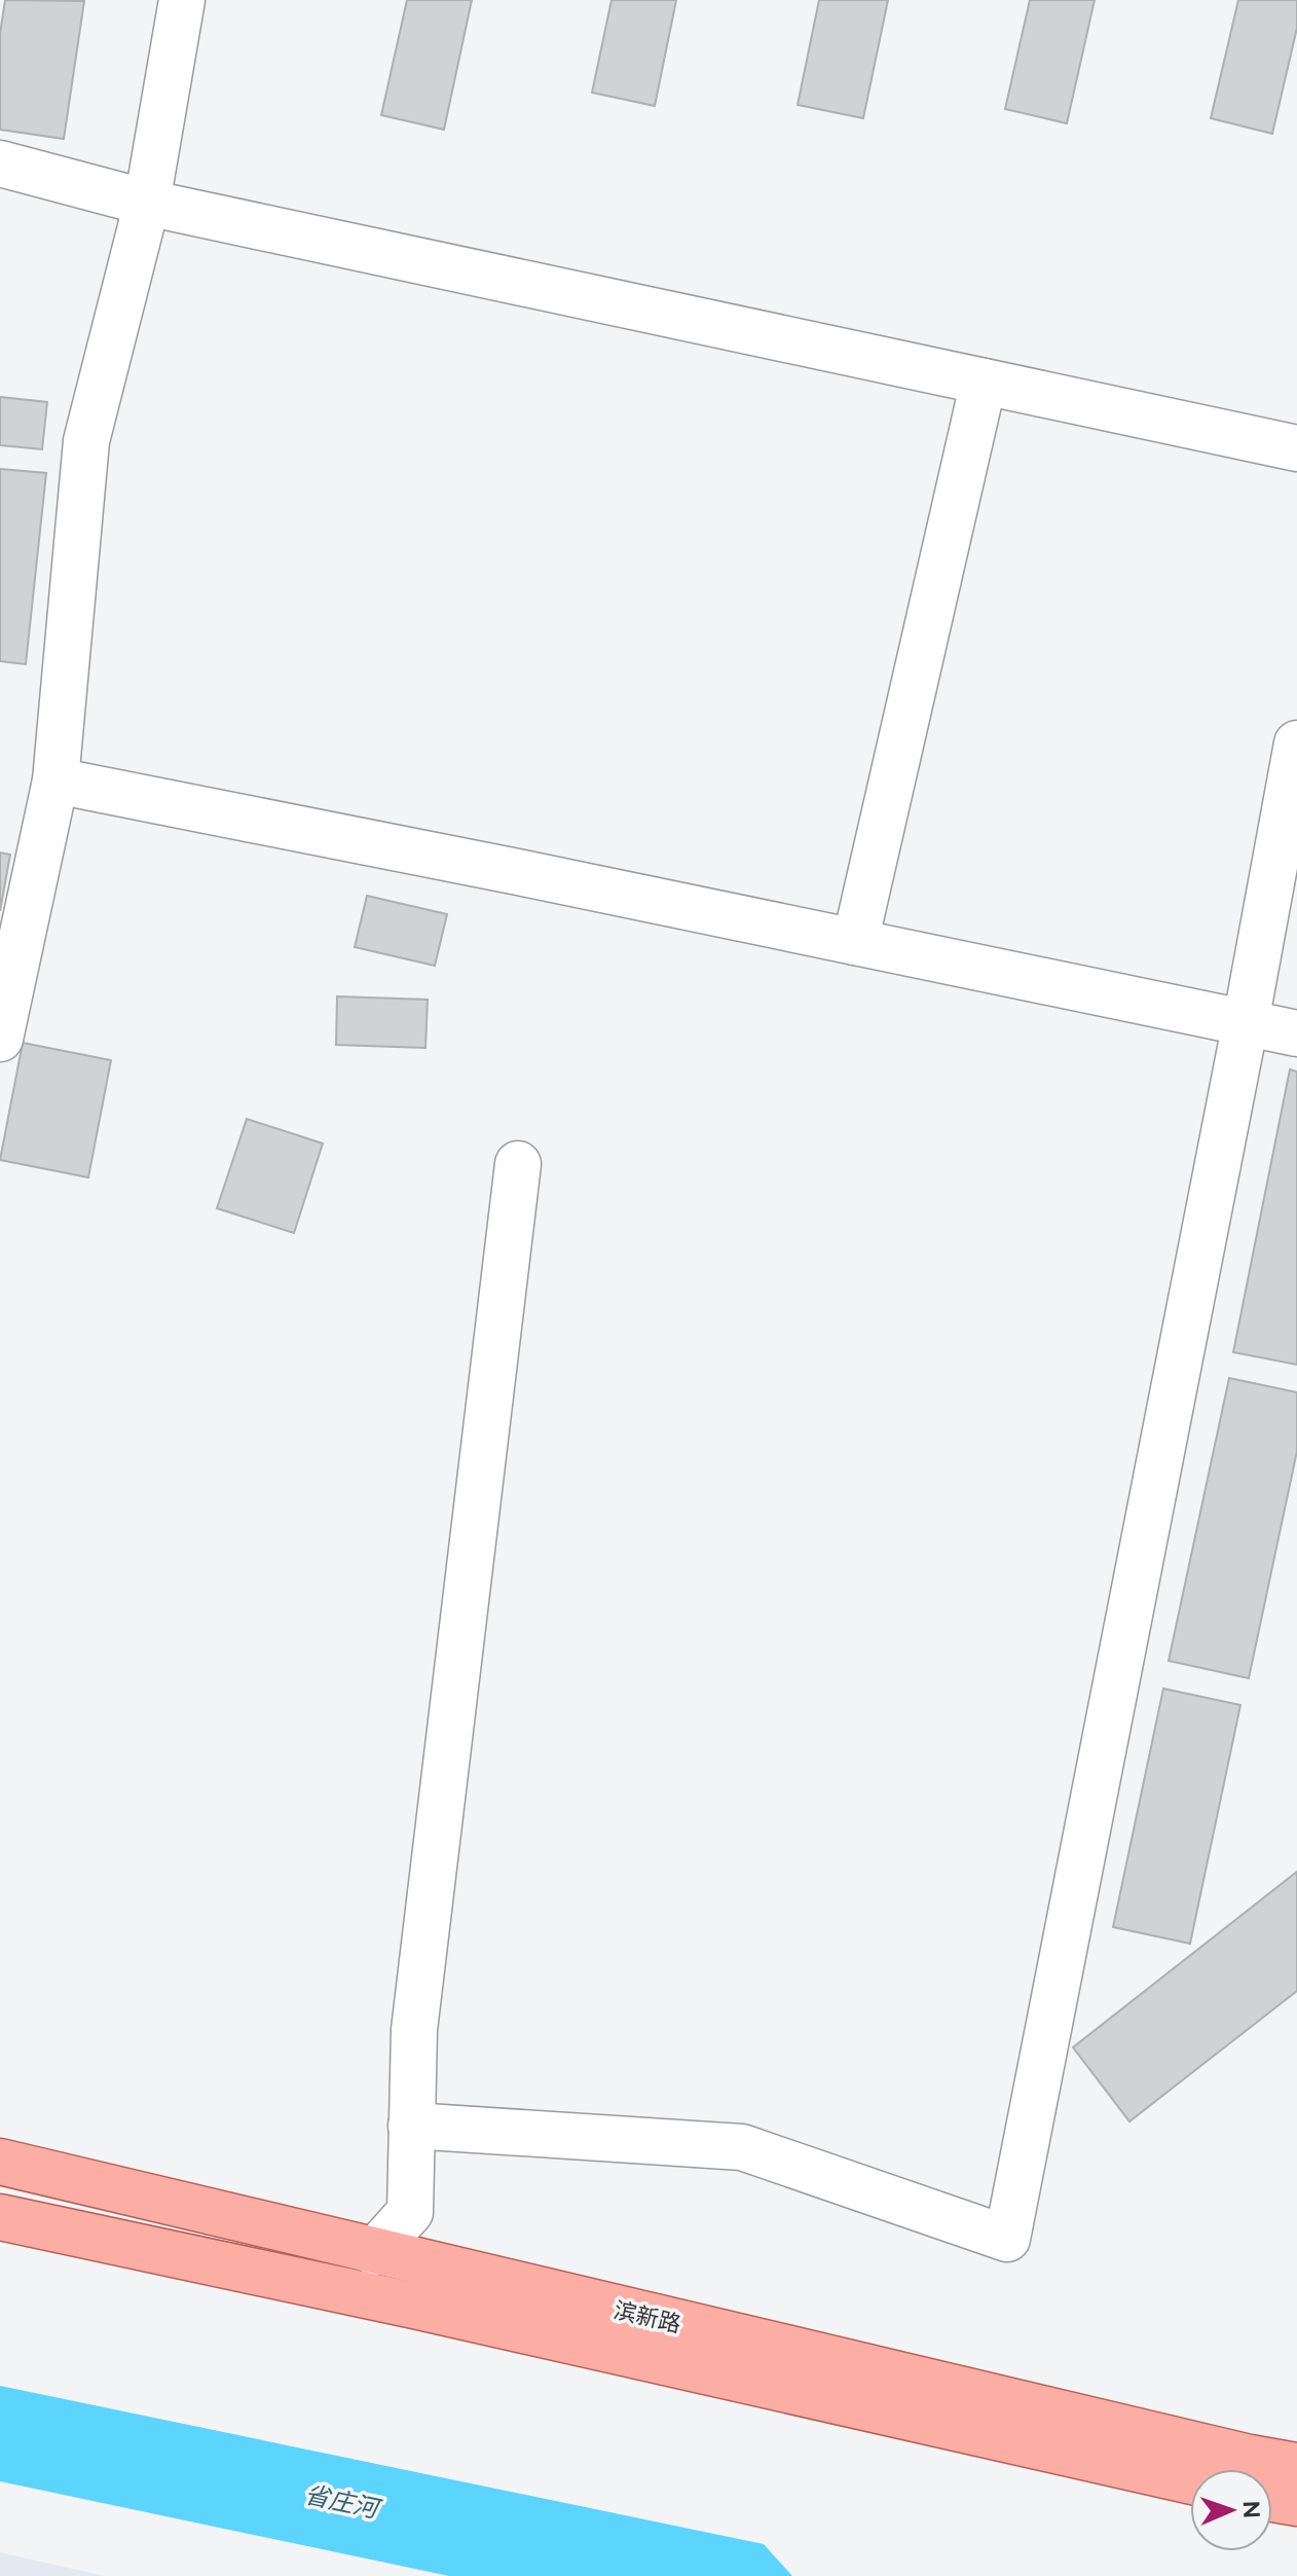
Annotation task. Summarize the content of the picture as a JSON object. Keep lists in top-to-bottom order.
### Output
{
  "streets": {
    "main road": ["滨新路"]
  },
  "water": ["省庄河"],
  "north": "right"
}
